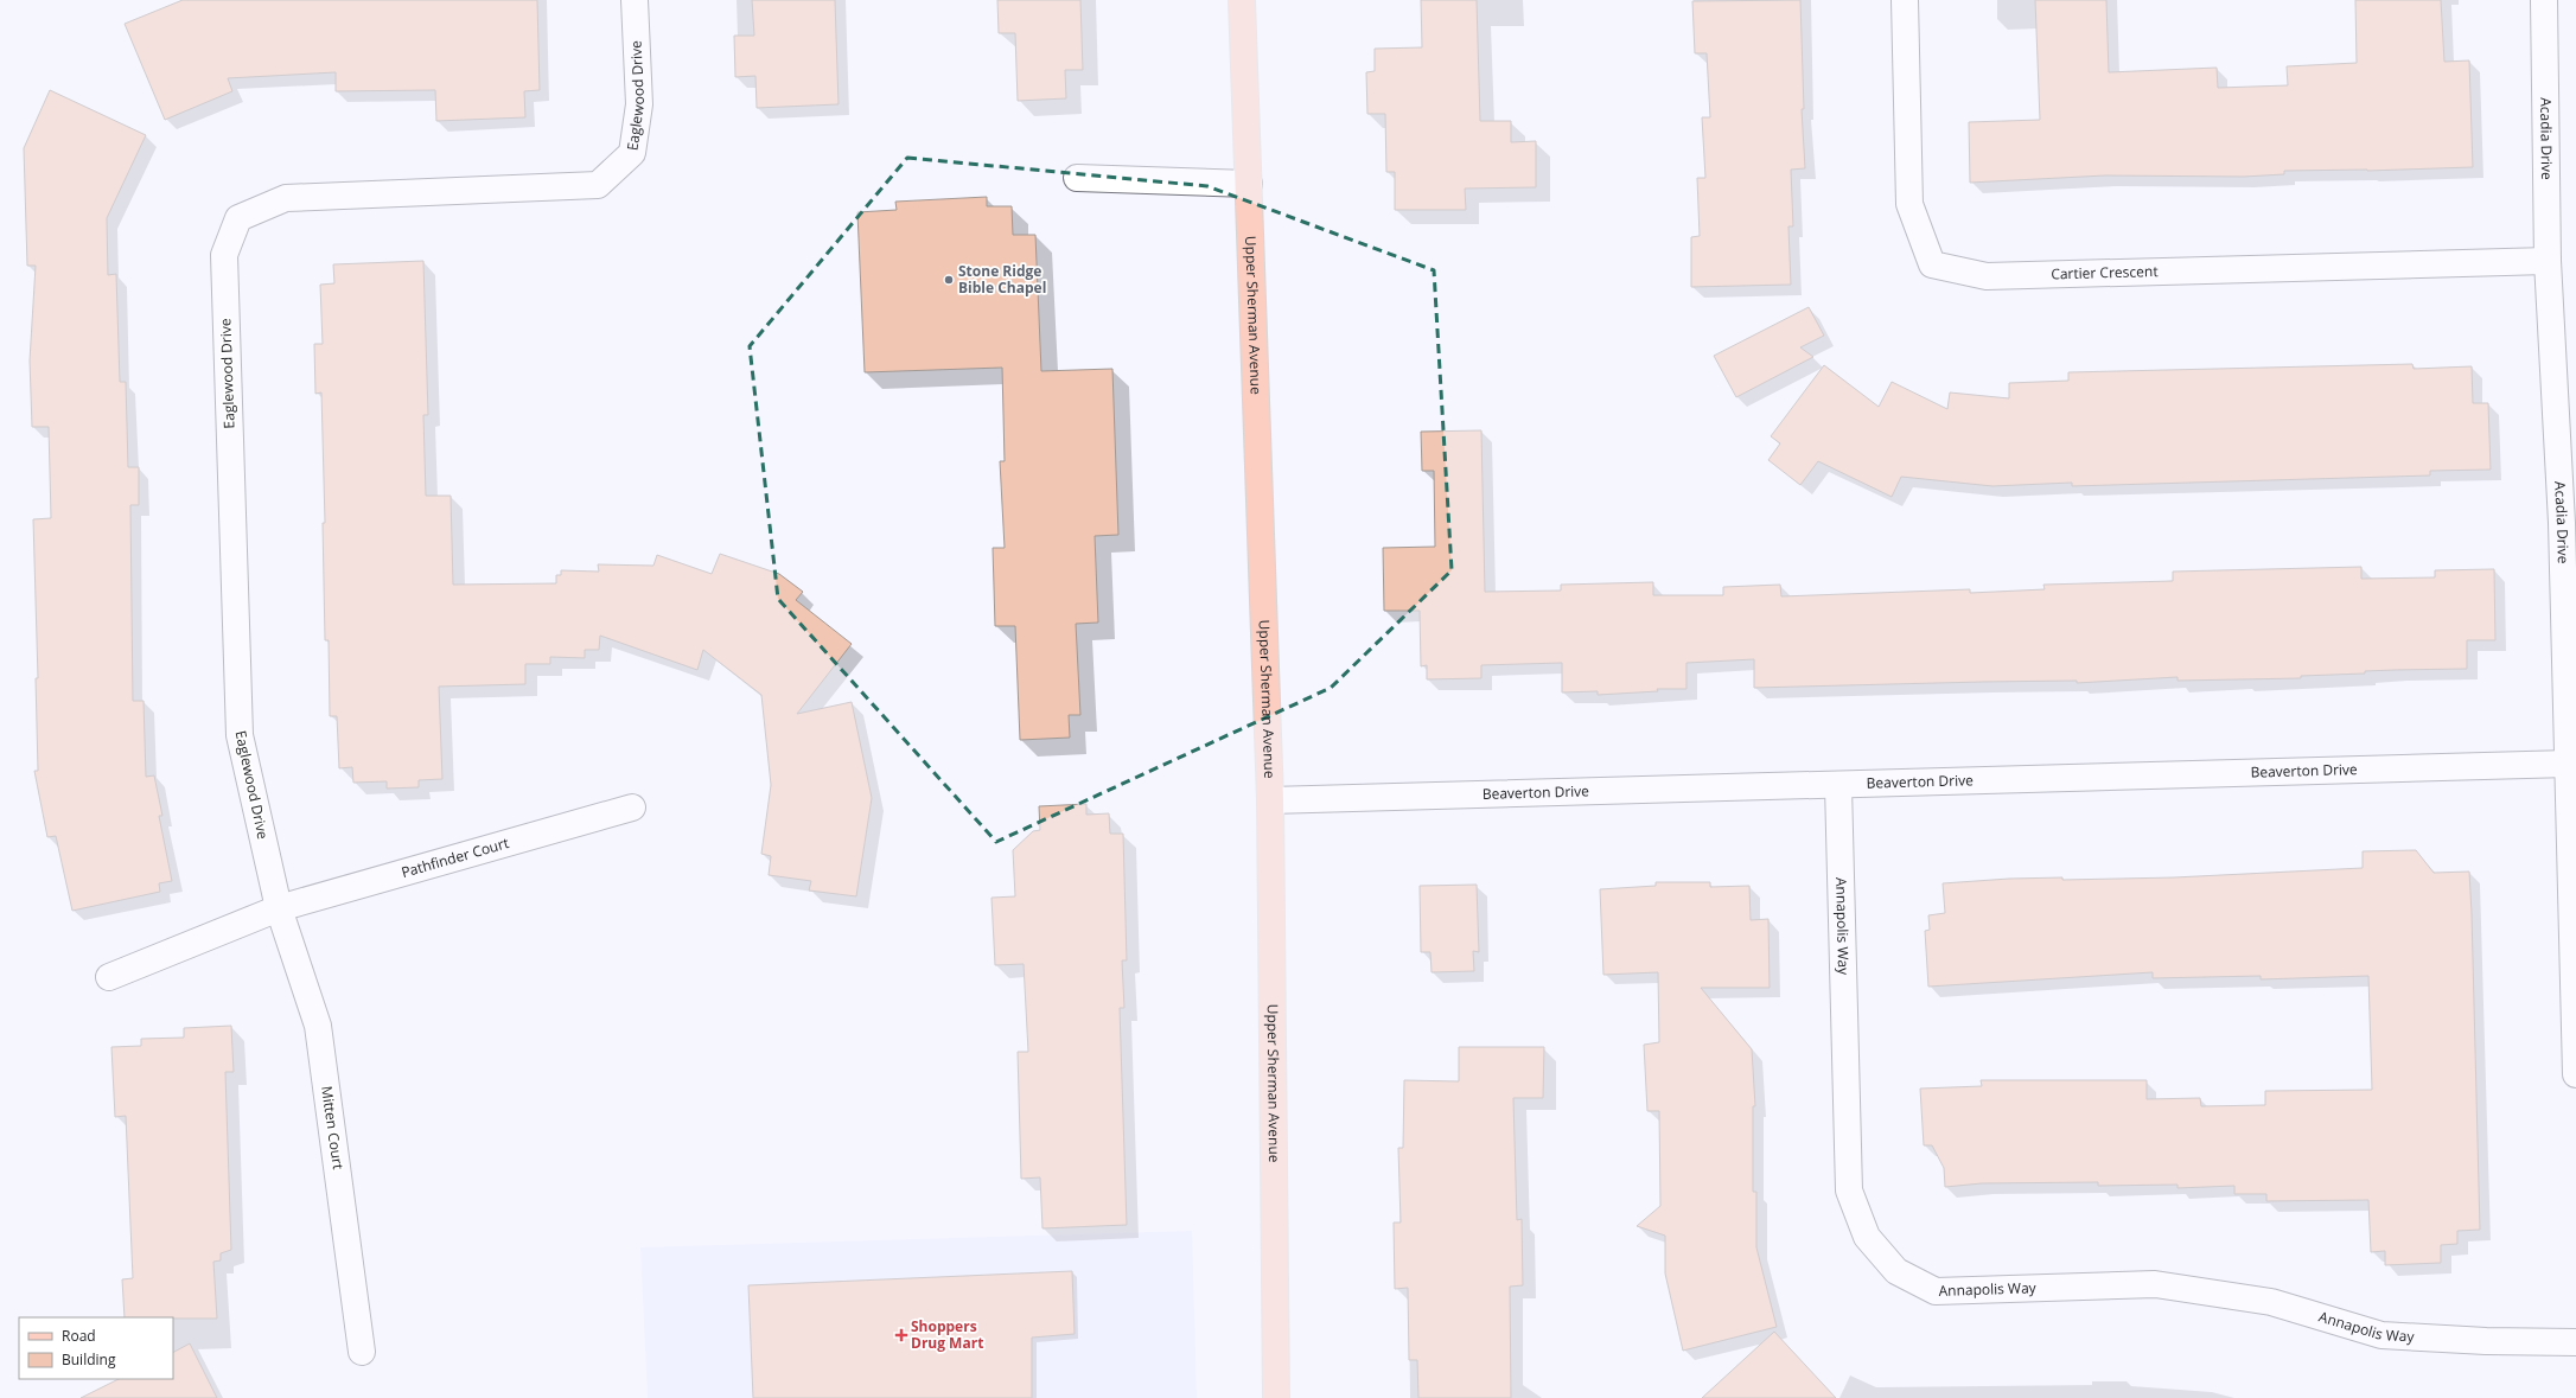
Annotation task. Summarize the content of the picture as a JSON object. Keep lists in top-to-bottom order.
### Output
{
  "streets": {
    "main road": ["Upper Sherman Avenue"],
    "street": [
      "Eaglewood Drive",
      "Acadia Drive",
      "Cartier Crescent",
      "Beaverton Drive",
      "Pathfinder Court",
      "Annapolis Way",
      "Mitten Court"
    ]
  },
  "crossings": [
    ["Eaglewood Drive", "Pathfinder Court"],
    ["Eaglewood Drive", "Mitten Court"],
    ["Acadia Drive", "Cartier Crescent"],
    ["Acadia Drive", "Beaverton Drive"],
    ["Upper Sherman Avenue", "Beaverton Drive"],
    ["Beaverton Drive", "Annapolis Way"],
    ["Pathfinder Court", "Mitten Court"]
  ],
  "places": {
    "other": ["Stone Ridge Bible Chapel"],
    "health": ["Shoppers Drug Mart"]
  },
  "legend": ["Road", "Building"]
}
